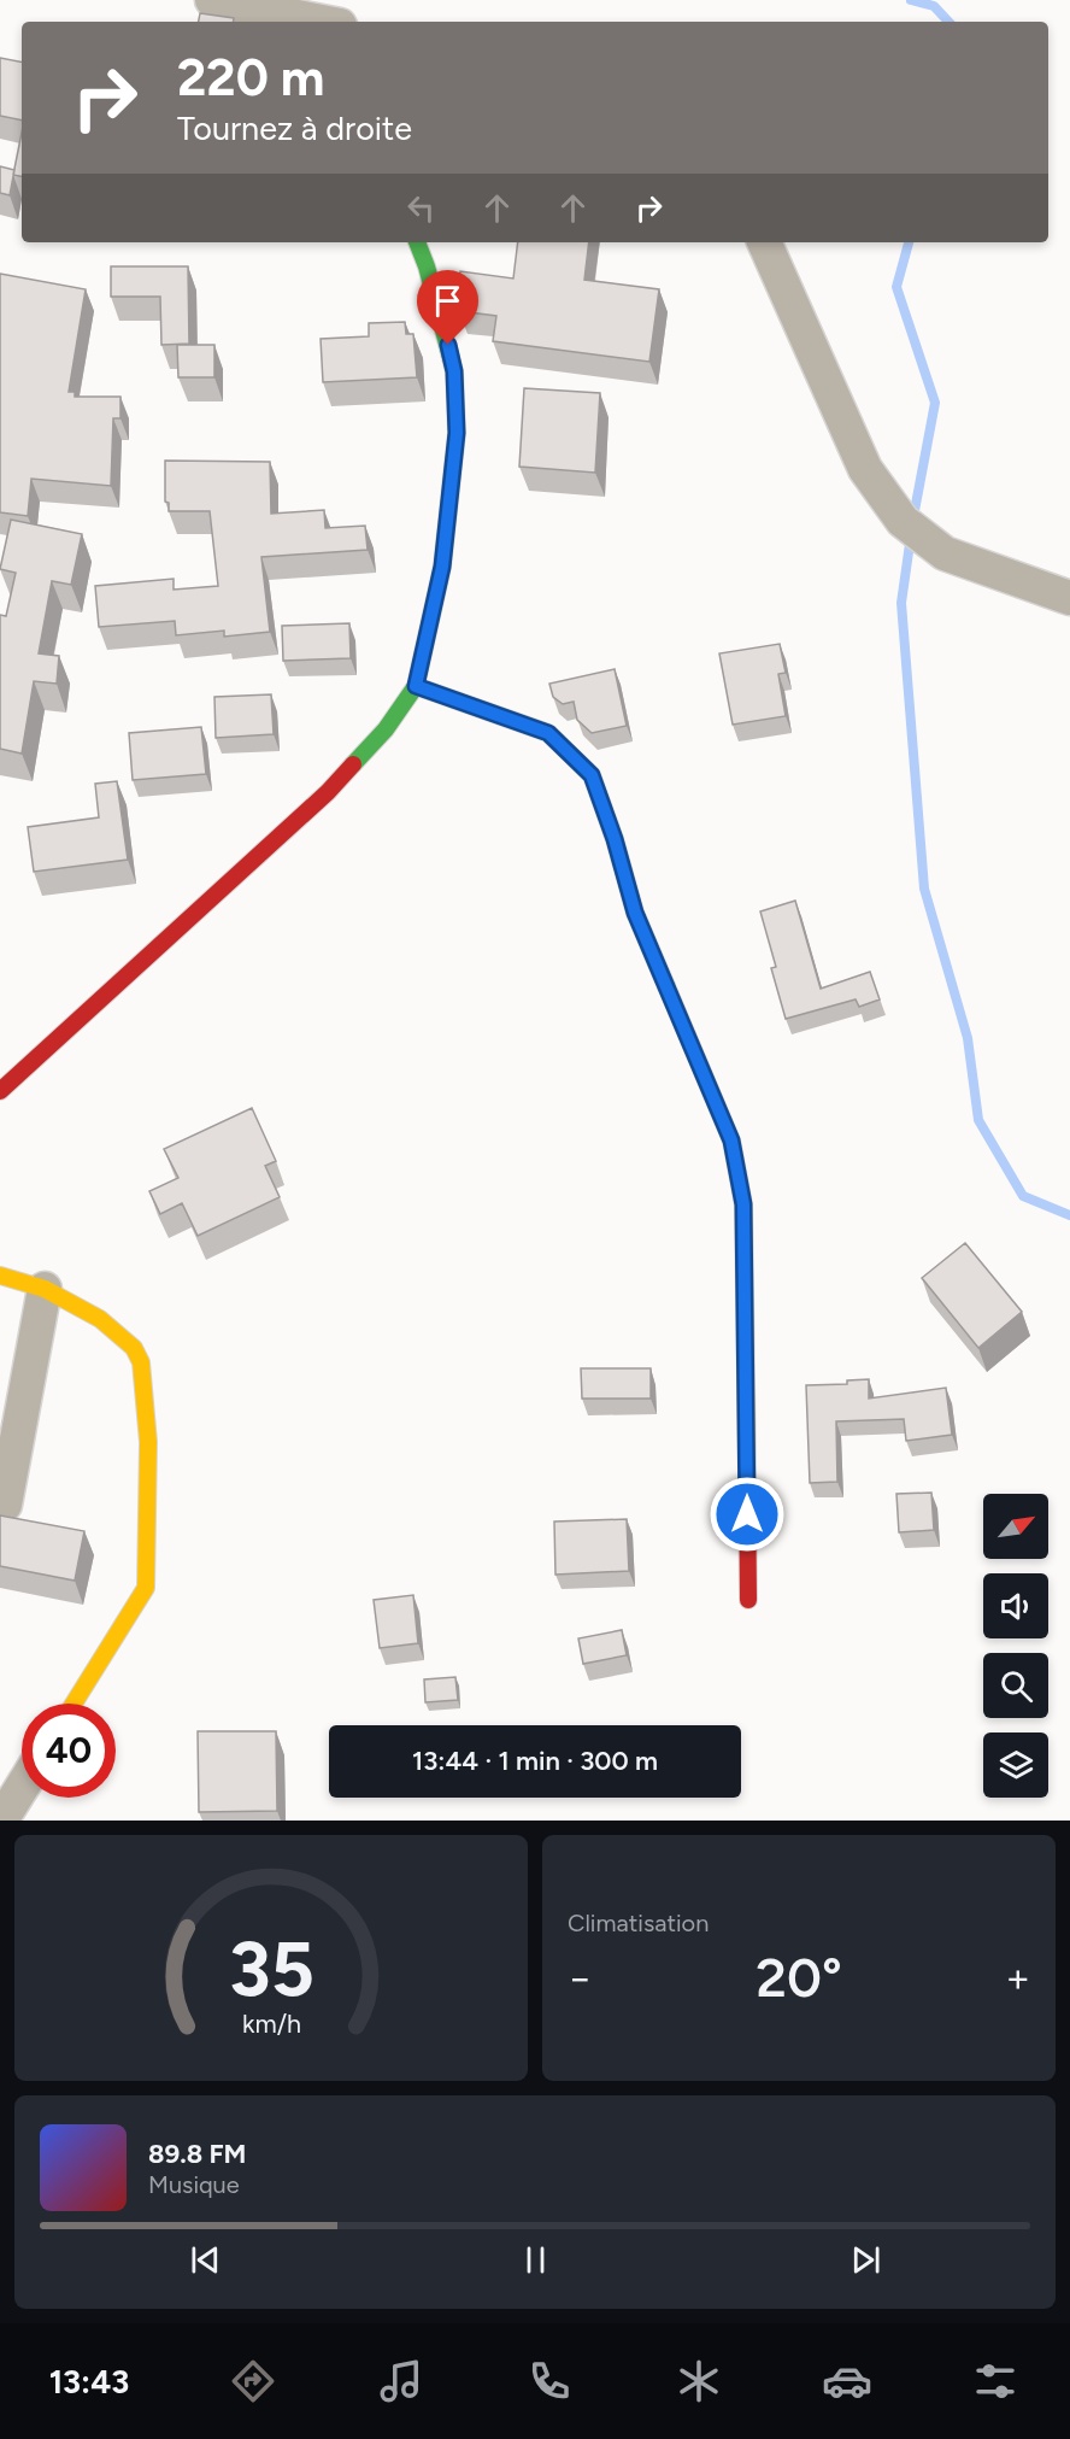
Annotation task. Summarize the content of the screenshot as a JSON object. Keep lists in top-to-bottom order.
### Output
{
  "north": "top right",
  "page": {
    "turn": ["220 m", "Tournez à droite"],
    "limit": "40",
    "trip": "13:44 · 1 min · 300 m",
    "tile": "Climatisation",
    "heat": ["−", "20°", "+"],
    "song": ["89.8 FM", "Musique"],
    "tabs": "13:43",
    "gauge": ["35", "km/h"]
  }
}
